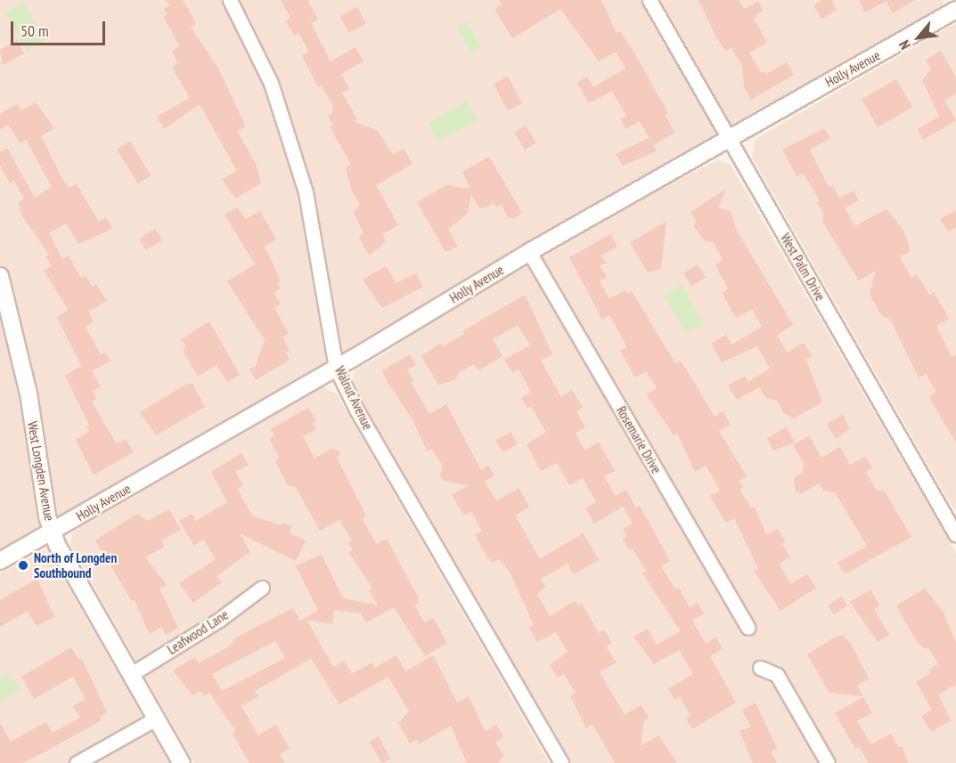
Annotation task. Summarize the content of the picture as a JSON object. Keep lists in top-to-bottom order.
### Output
{
  "streets": {
    "street": [
      "Holly Avenue",
      "West Palm Drive",
      "Walnut Avenue",
      "Rosemarie Drive",
      "West Longden Avenue",
      "Leafwood Lane"
    ]
  },
  "crossings": [
    ["Holly Avenue", "West Palm Drive"],
    ["Holly Avenue", "Walnut Avenue"],
    ["Holly Avenue", "Rosemarie Drive"],
    ["Holly Avenue", "West Longden Avenue"],
    ["West Longden Avenue", "Leafwood Lane"]
  ],
  "places": ["North of Longden Southbound"],
  "scale_bar": "50 m",
  "north": "bottom left"
}
